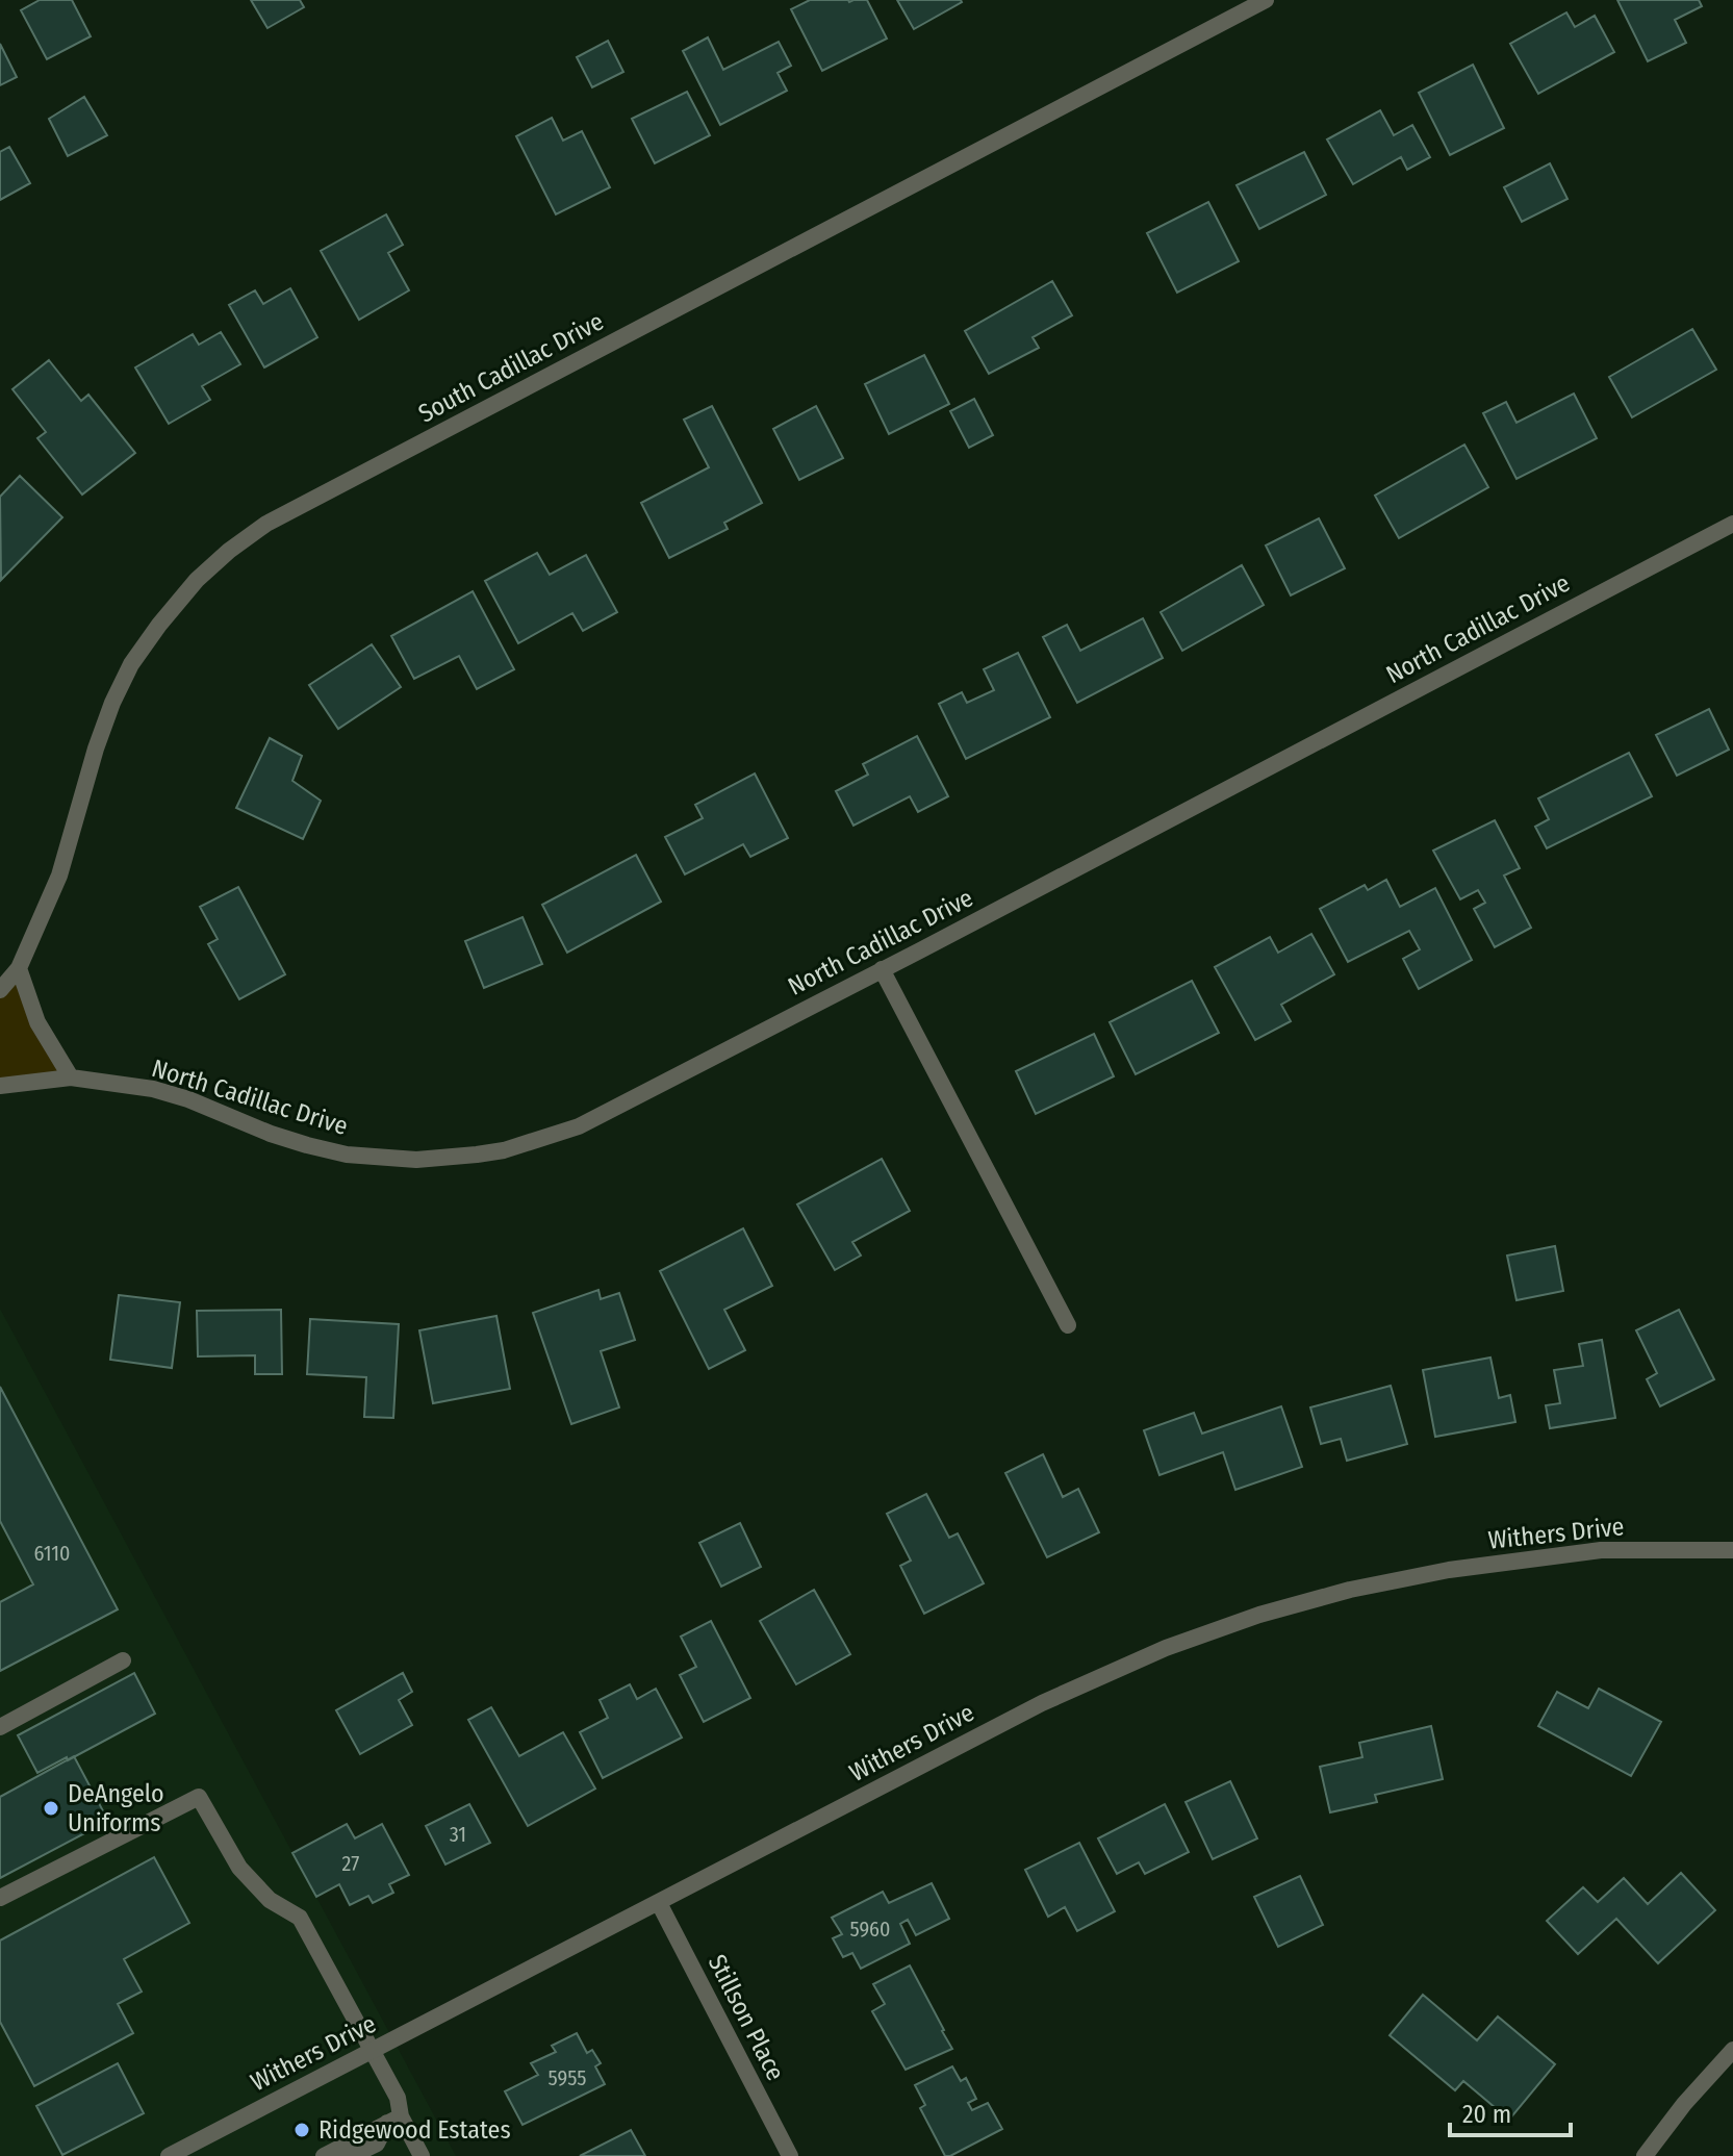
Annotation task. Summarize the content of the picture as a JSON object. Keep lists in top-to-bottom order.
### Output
{
  "streets": {
    "street": [
      "South Cadillac Drive",
      "North Cadillac Drive",
      "Withers Drive",
      "Stillson Place"
    ]
  },
  "crossings": [
    ["Withers Drive", "Stillson Place"]
  ],
  "places": ["DeAngelo Uniforms", "Ridgewood Estates"],
  "house_numbers": [
    "6110",
    "31",
    "27",
    "5960",
    "5955"
  ],
  "scale_bar": "20 m"
}
